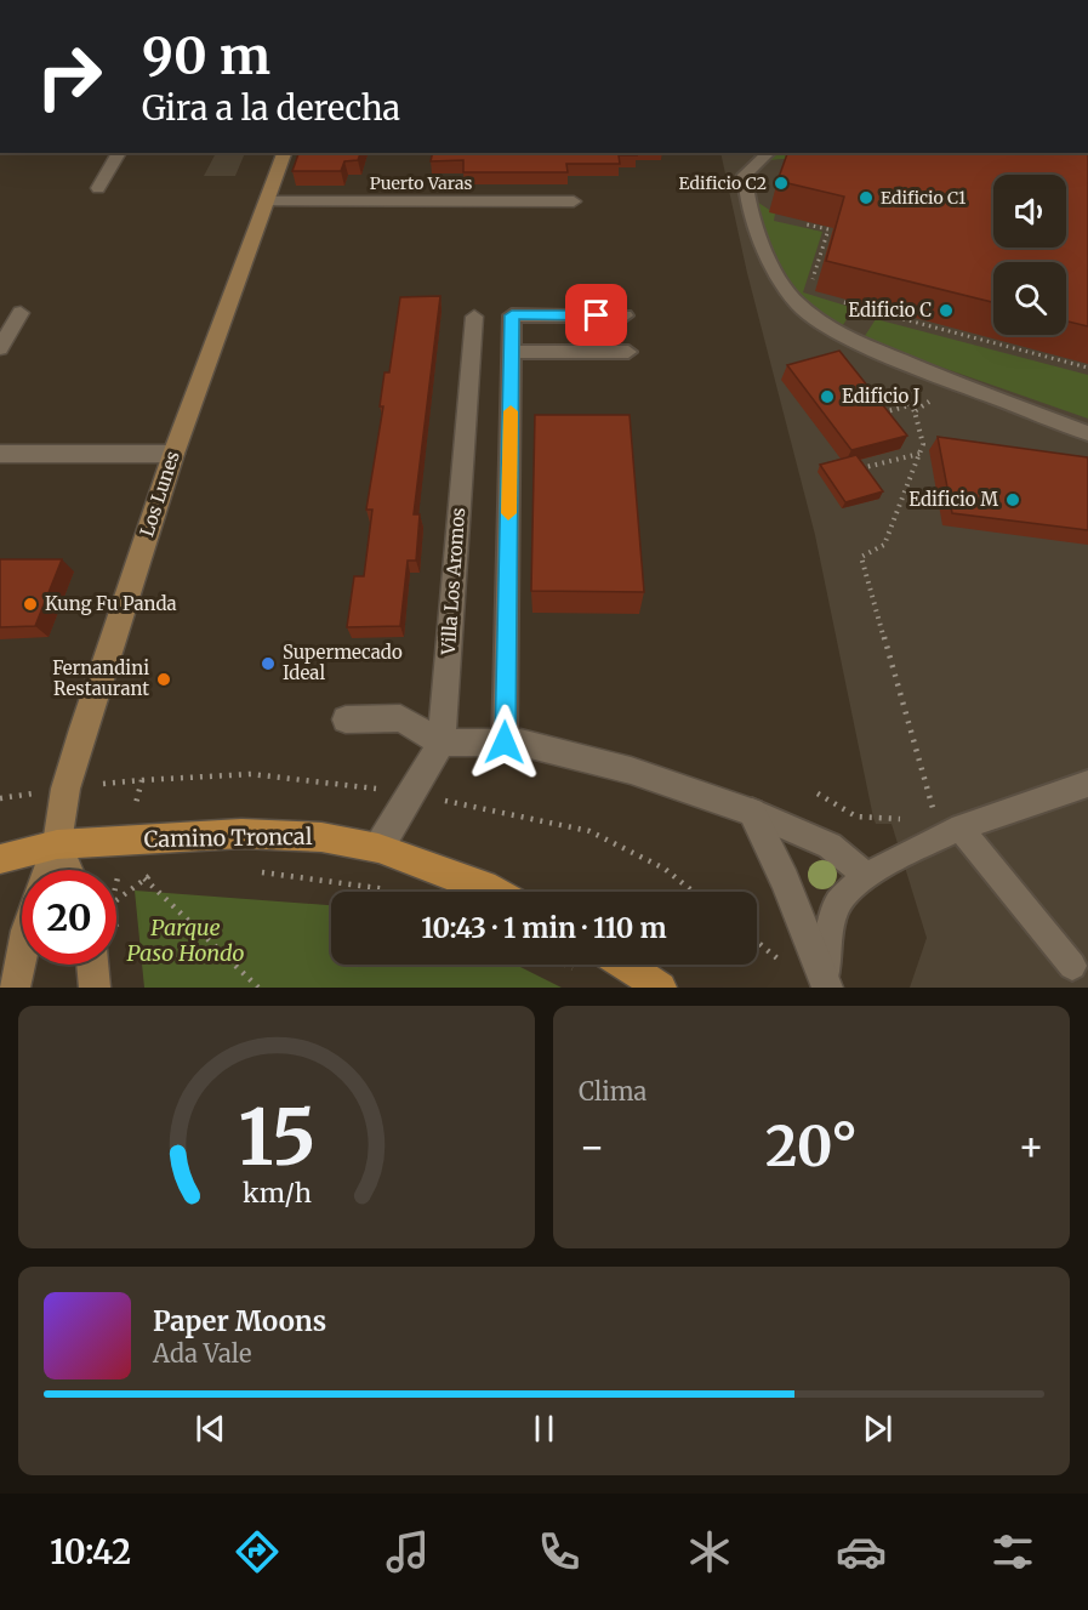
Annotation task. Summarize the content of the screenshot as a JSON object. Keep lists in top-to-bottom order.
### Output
{
  "streets": {
    "main road": ["Camino Troncal"],
    "street": ["Puerto Varas", "Los Lunes", "Villa Los Aromos"]
  },
  "crossings": [
    ["Puerto Varas", "Los Lunes"],
    ["Los Lunes", "Camino Troncal"]
  ],
  "parks": ["Parque Paso Hondo"],
  "places": [
    "Edificio C2",
    "Edificio C1",
    "Edificio C",
    "Edificio J",
    "Edificio M",
    "Kung Fu Panda",
    "Supermecado Ideal",
    "Fernandini Restaurant"
  ],
  "page": {
    "turn": ["90 m", "Gira a la derecha"],
    "limit": "20",
    "trip": "10:43 · 1 min · 110 m",
    "tile": "Clima",
    "heat": ["−", "20°", "+"],
    "song": ["Paper Moons", "Ada Vale"],
    "tabs": "10:42",
    "gauge": ["15", "km/h"]
  }
}
